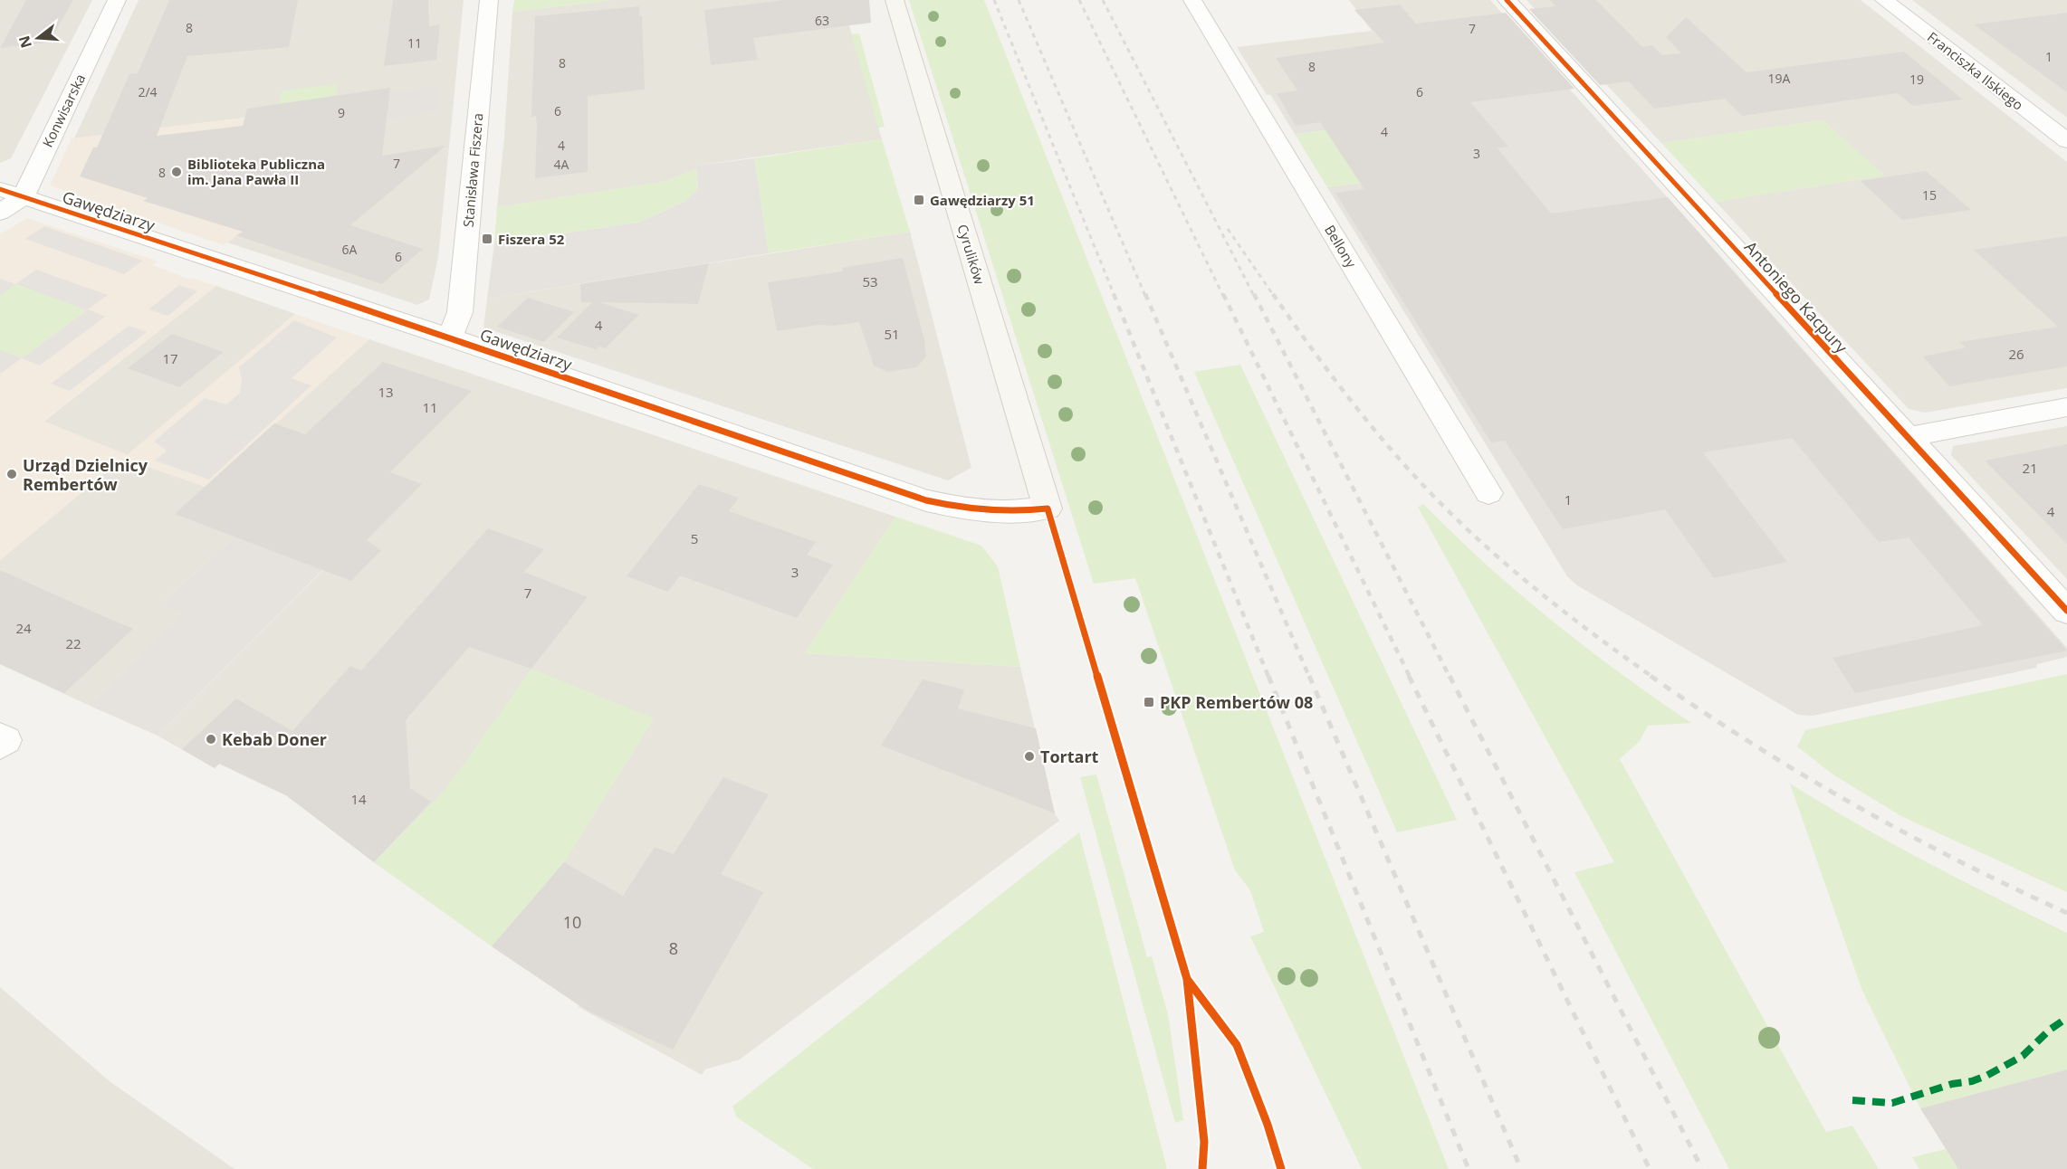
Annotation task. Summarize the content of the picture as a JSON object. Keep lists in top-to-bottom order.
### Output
{
  "streets": {
    "main road": ["Cyrulików"],
    "street": [
      "Franciszka Ilskiego",
      "Konwisarska",
      "Stanisława Fiszera",
      "Gawędziarzy",
      "Bellony",
      "Antoniego Kacpury"
    ]
  },
  "crossings": [
    ["Konwisarska", "Gawędziarzy"],
    ["Stanisława Fiszera", "Gawędziarzy"],
    ["Gawędziarzy", "Cyrulików"]
  ],
  "places": {
    "other": [
      "Biblioteka Publiczna im. Jana Pawła II",
      "Urząd Dzielnicy Rembertów",
      "Kebab Doner",
      "Tortart"
    ],
    "transit": ["Gawędziarzy 51", "Fiszera 52", "PKP Rembertów 08"]
  },
  "house_numbers": [
    "63",
    "8",
    "7",
    "11",
    "1",
    "8",
    "8",
    "19A",
    "19",
    "2/4",
    "6",
    "6",
    "9",
    "4",
    "4",
    "3",
    "7",
    "4A",
    "8",
    "15",
    "6A",
    "6",
    "53",
    "4",
    "51",
    "26",
    "17",
    "13",
    "11",
    "21",
    "1",
    "4",
    "5",
    "3",
    "7",
    "24",
    "22",
    "14",
    "10",
    "8"
  ],
  "north": "left"
}
